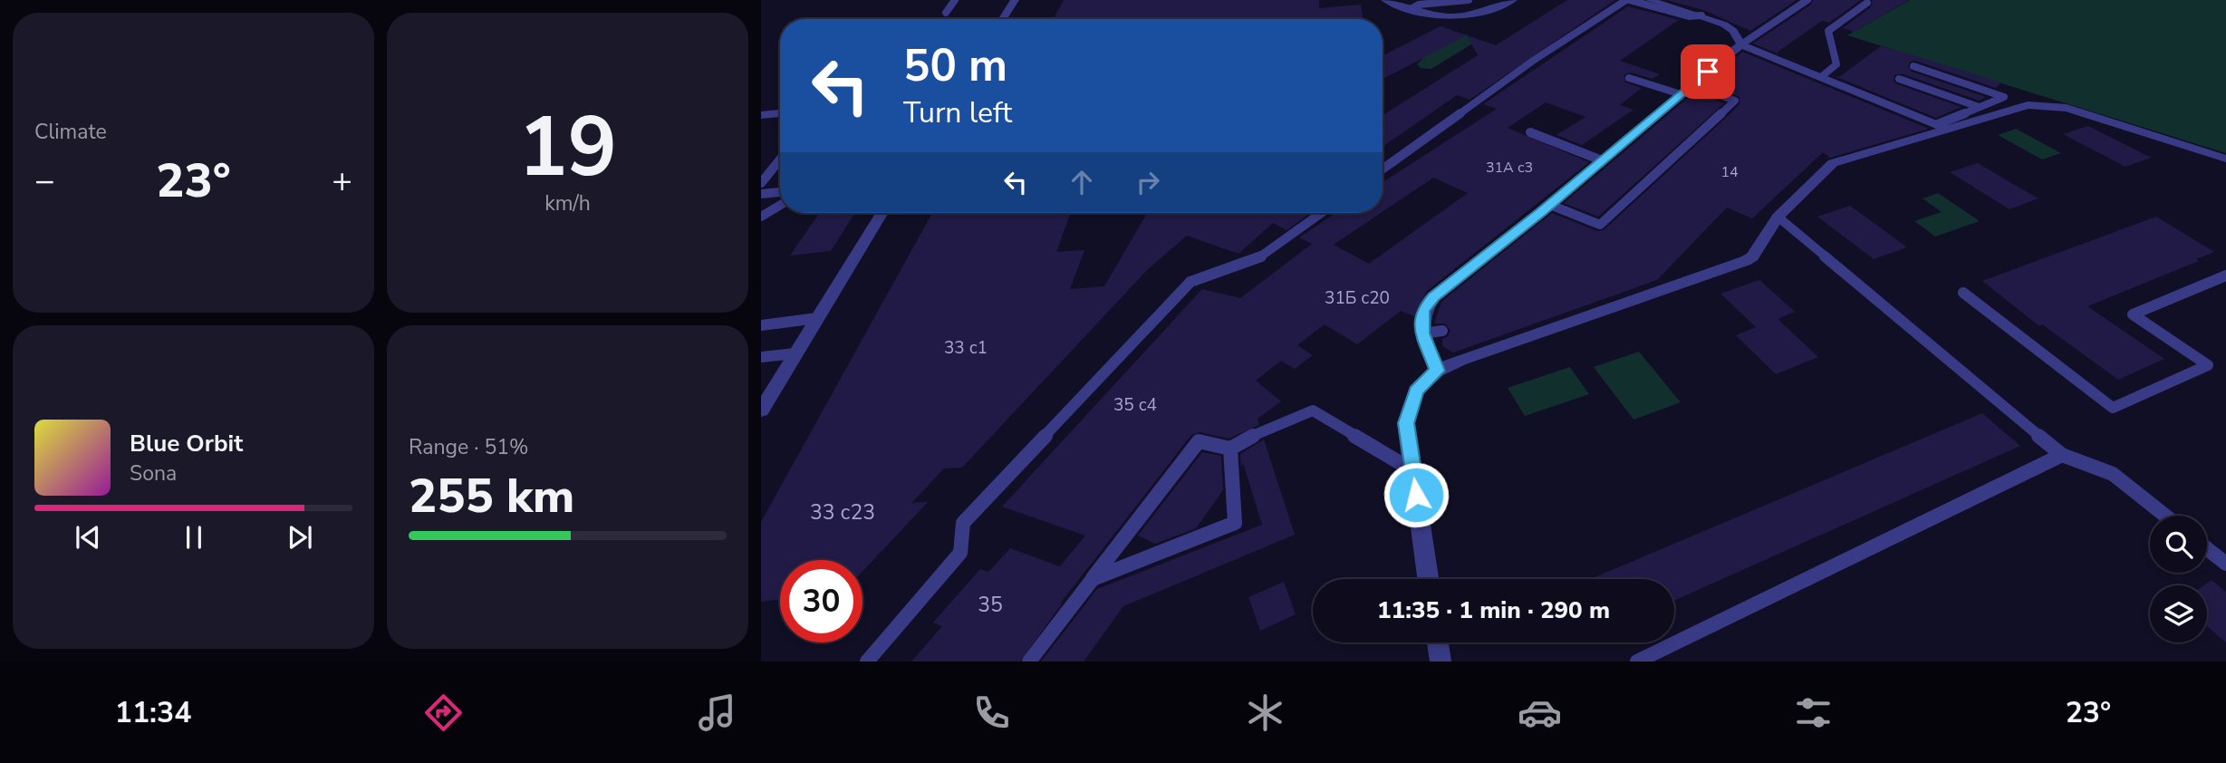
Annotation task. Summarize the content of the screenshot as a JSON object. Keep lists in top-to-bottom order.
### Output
{
  "house_numbers": [
    "31А с3",
    "14",
    "31Б с20",
    "33 с1",
    "35 с4",
    "33 с23",
    "35"
  ],
  "page": {
    "tile": [
      "Climate",
      ["19", "km/h"],
      ["Range · 51%", "255 km"]
    ],
    "turn": ["50 m", "Turn left"],
    "heat": ["−", "23°", "+"],
    "song": ["Blue Orbit", "Sona"],
    "limit": "30",
    "trip": "11:35 · 1 min · 290 m",
    "tabs": ["11:34", "23°"]
  }
}
